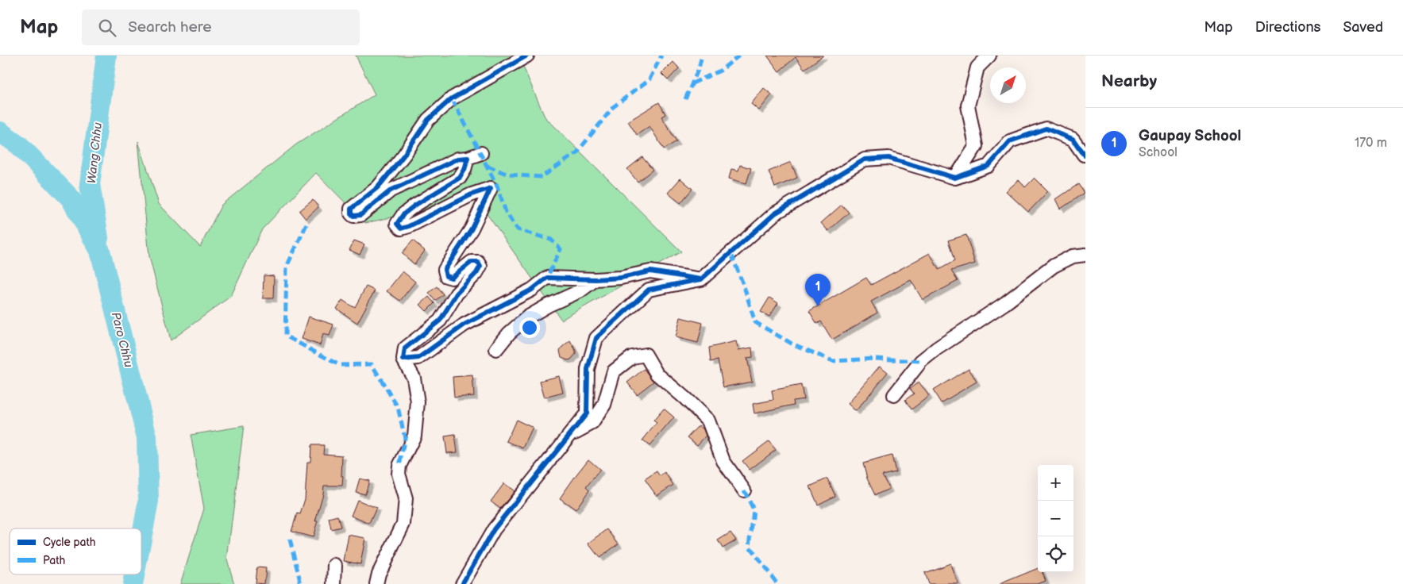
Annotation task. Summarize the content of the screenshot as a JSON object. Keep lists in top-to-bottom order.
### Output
{
  "water": ["Wang Chhu", "Paro Chhu"],
  "legend": ["Cycle path", "Path"],
  "north": "top right",
  "page": {
    "header": "Map",
    "search": "Search here",
    "nav": ["Map", "Directions", "Saved"],
    "heading": "Nearby",
    "list": [
      {
        "mark": "1",
        "name": "Gaupay School",
        "note": "School",
        "value": "170 m"
      }
    ],
    "pins": "1",
    "map_buttons": ["+", "−"]
  }
}
